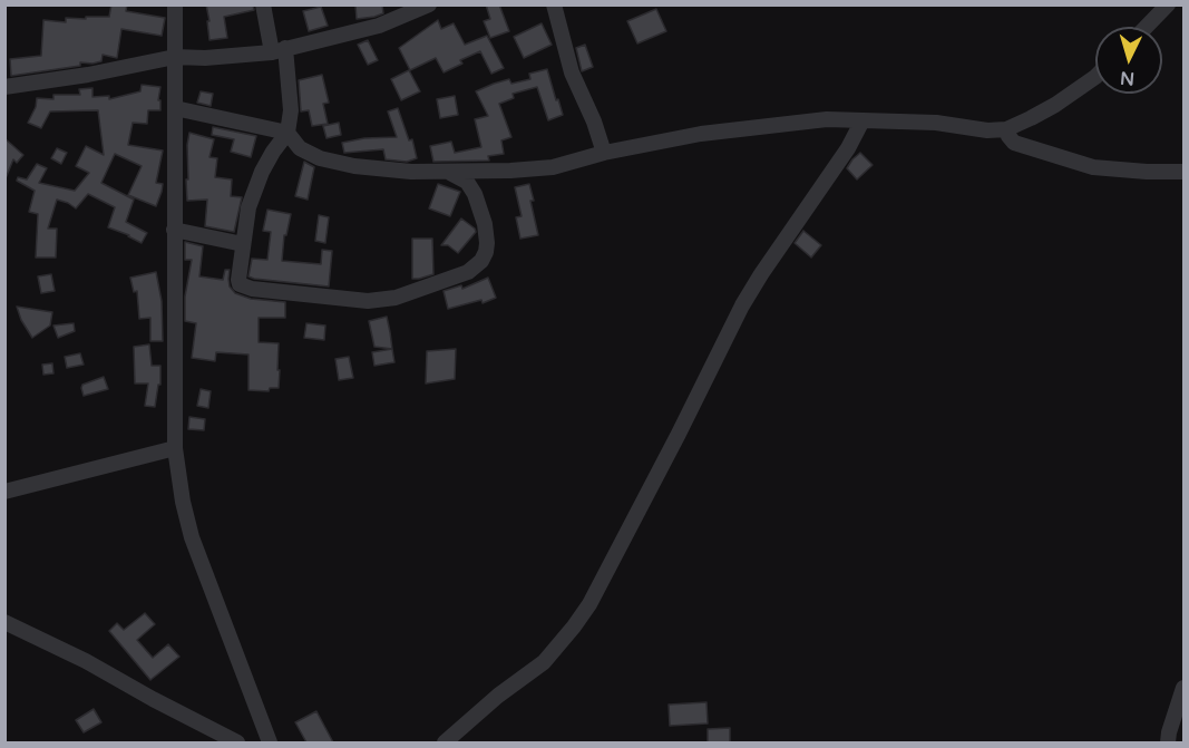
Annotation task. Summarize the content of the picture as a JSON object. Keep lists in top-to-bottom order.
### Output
{
  "north": "bottom"
}
